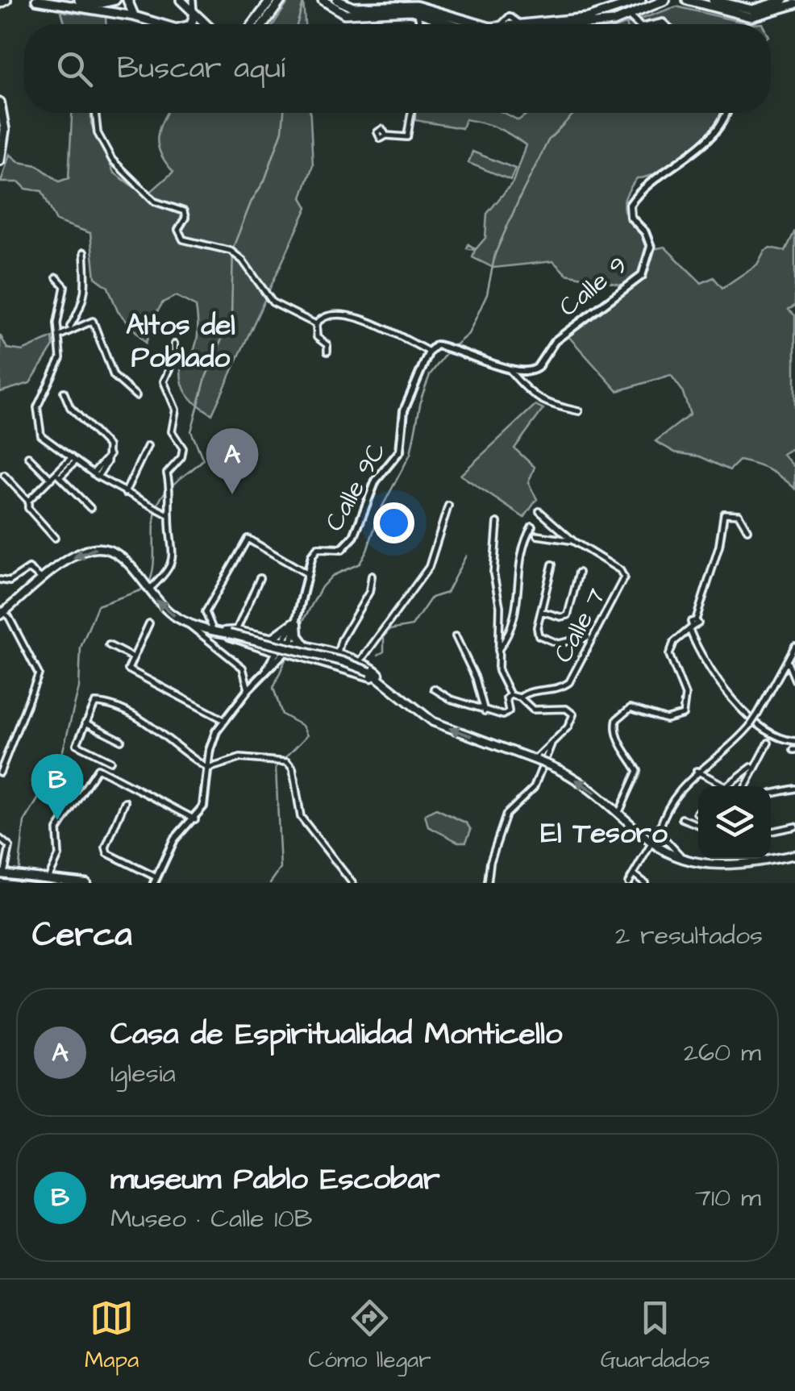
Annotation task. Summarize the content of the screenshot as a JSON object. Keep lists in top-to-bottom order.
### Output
{
  "streets": {
    "street": ["Calle 9", "Calle 9C", "Calle 7"]
  },
  "districts": ["Altos del Poblado", "El Tesoro"],
  "page": {
    "search": "Buscar aquí",
    "pins": ["A", "B"],
    "heading": ["Cerca", "2 resultados"],
    "list": [
      {
        "mark": "A",
        "name": "Casa de Espiritualidad Monticello",
        "note": "Iglesia",
        "value": "260 m"
      },
      {
        "mark": "B",
        "name": "museum Pablo Escobar",
        "note": "Museo · Calle 10B",
        "value": "710 m"
      }
    ],
    "nav": ["Mapa", "Cómo llegar", "Guardados"]
  }
}
